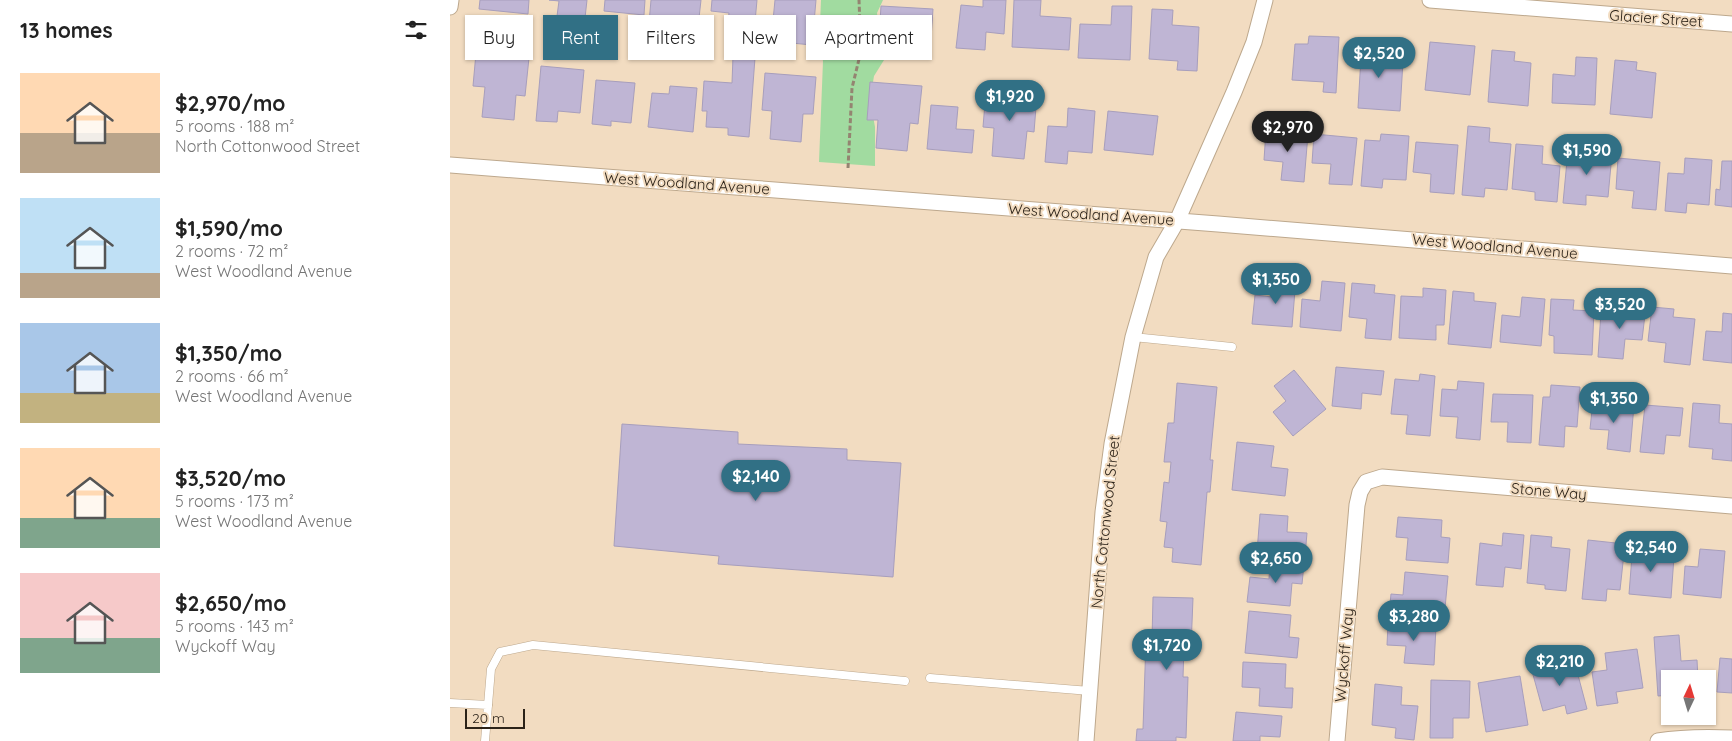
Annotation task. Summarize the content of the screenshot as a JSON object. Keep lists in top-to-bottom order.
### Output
{
  "streets": {
    "street": [
      "Glacier Street",
      "West Woodland Avenue",
      "Stone Way",
      "North Cottonwood Street",
      "Wyckoff Way"
    ]
  },
  "crossings": [
    ["West Woodland Avenue", "North Cottonwood Street"],
    ["Stone Way", "Wyckoff Way"]
  ],
  "scale_bar": "20 m",
  "north": "top",
  "page": {
    "heading": "13 homes",
    "chip": [
      "Buy",
      "Rent",
      "Filters",
      "New",
      "Apartment"
    ],
    "price": [
      "$2,520",
      "$1,920",
      "$2,970",
      "$1,590",
      "$1,350",
      "$3,520",
      "$1,350",
      "$2,140",
      "$2,540",
      "$2,650",
      "$3,280",
      "$1,720",
      "$2,210"
    ],
    "list": [
      {
        "name": "$2,970/mo",
        "note": "5 rooms · 188 m² · North Cottonwood Street"
      },
      {
        "name": "$1,590/mo",
        "note": "2 rooms · 72 m² · West Woodland Avenue"
      },
      {
        "name": "$1,350/mo",
        "note": "2 rooms · 66 m² · West Woodland Avenue"
      },
      {
        "name": "$3,520/mo",
        "note": "5 rooms · 173 m² · West Woodland Avenue"
      },
      {
        "name": "$2,650/mo",
        "note": "5 rooms · 143 m² · Wyckoff Way"
      }
    ],
    "scale": "20 m"
  }
}
